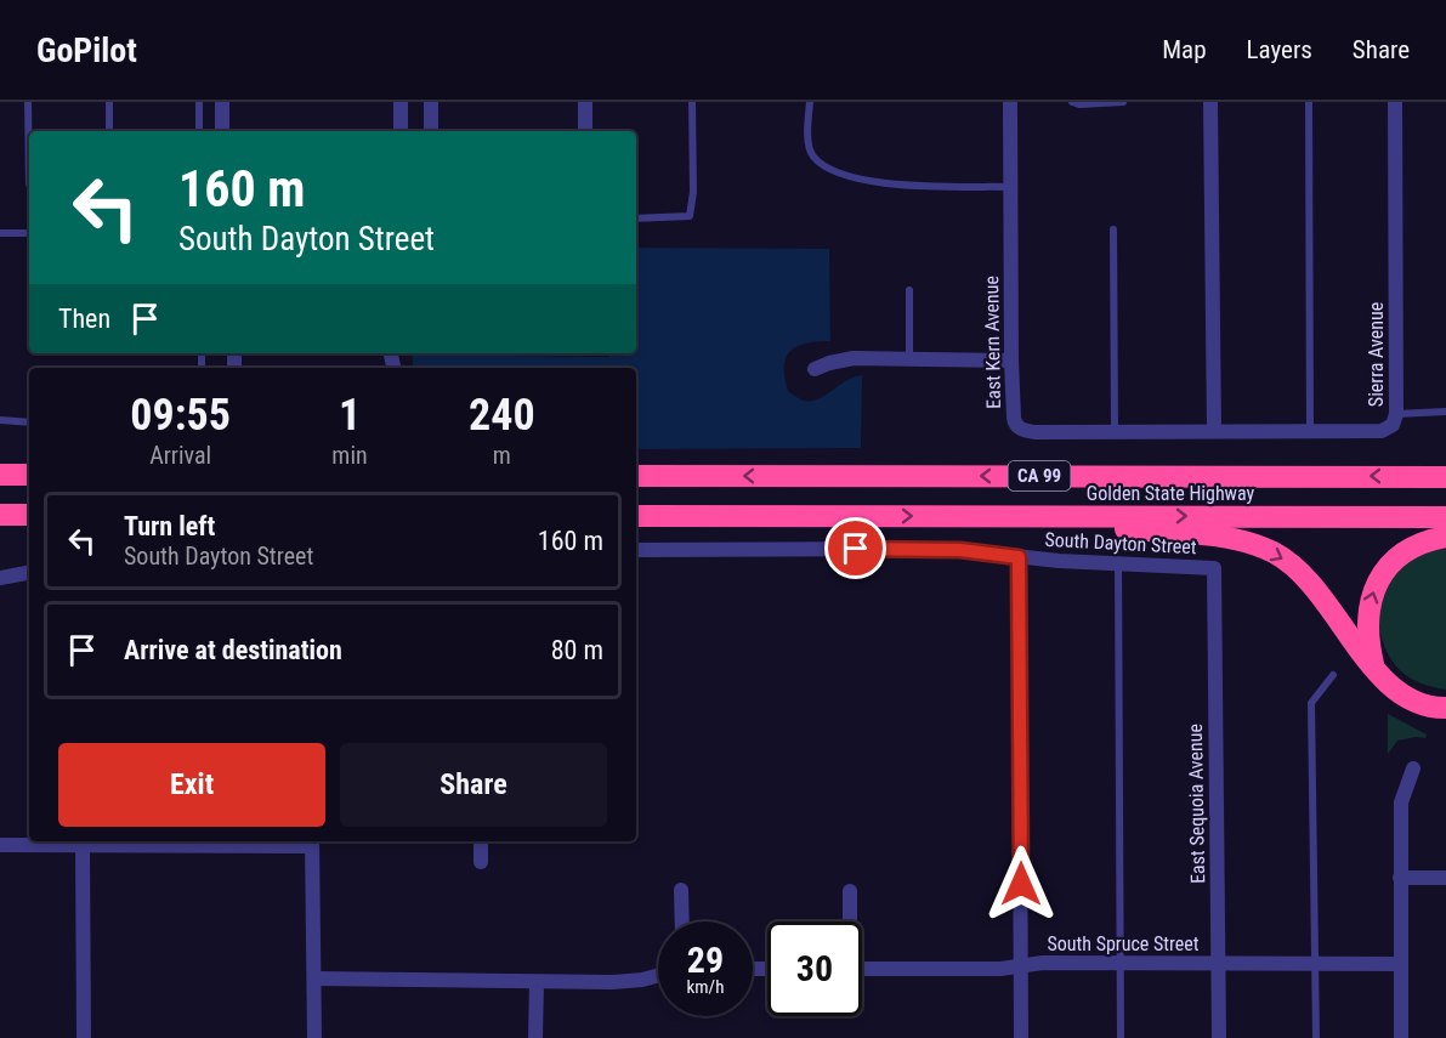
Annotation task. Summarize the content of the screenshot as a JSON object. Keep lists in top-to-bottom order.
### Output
{
  "streets": {
    "highway": ["CA 99", "Golden State Highway"],
    "street": [
      "East Kern Avenue",
      "Sierra Avenue",
      "South Dayton Street",
      "East Sequoia Avenue",
      "South Spruce Street"
    ]
  },
  "crossings": [
    ["East Kern Avenue", "Sierra Avenue"],
    ["South Dayton Street", "East Sequoia Avenue"],
    ["East Sequoia Avenue", "South Spruce Street"]
  ],
  "page": {
    "header": "GoPilot",
    "nav": ["Map", "Layers", "Share"],
    "turn": ["160 m", "South Dayton Street"],
    "then": "Then",
    "eta": [
      "09:55",
      "Arrival",
      "1",
      "min",
      "240",
      "m"
    ],
    "list": [
      {
        "name": "Turn left",
        "note": "South Dayton Street",
        "value": "160 m"
      },
      {
        "name": "Arrive at destination",
        "value": "80 m"
      }
    ],
    "buttons": ["Exit", "Share"],
    "speed": "29 km/h",
    "limit": "30"
  }
}
